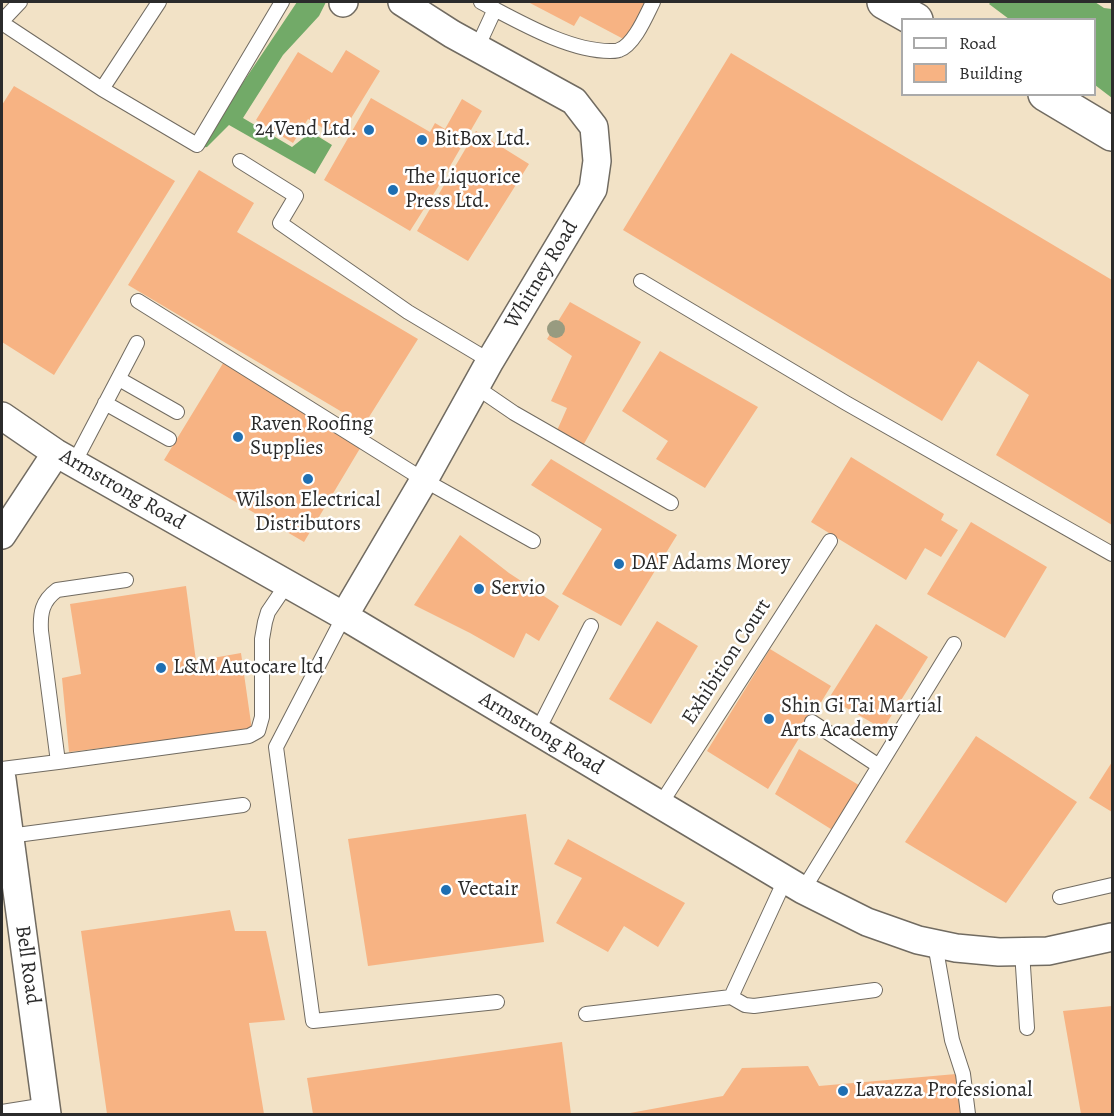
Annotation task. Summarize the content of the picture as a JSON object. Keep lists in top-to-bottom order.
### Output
{
  "streets": {
    "street": ["Whitney Road", "Armstrong Road", "Bell Road"],
    "lane": ["Exhibition Court"]
  },
  "crossings": [
    ["Whitney Road", "Armstrong Road"],
    ["Armstrong Road", "Exhibition Court"]
  ],
  "places": [
    "24Vend Ltd.",
    "BitBox Ltd.",
    "The Liquorice Press Ltd.",
    "Raven Roofing Supplies",
    "Wilson Electrical Distributors",
    "DAF Adams Morey",
    "Servio",
    "L&M Autocare ltd",
    "Shin Gi Tai Martial Arts Academy",
    "Vectair",
    "Lavazza Professional"
  ],
  "legend": ["Road", "Building"]
}
